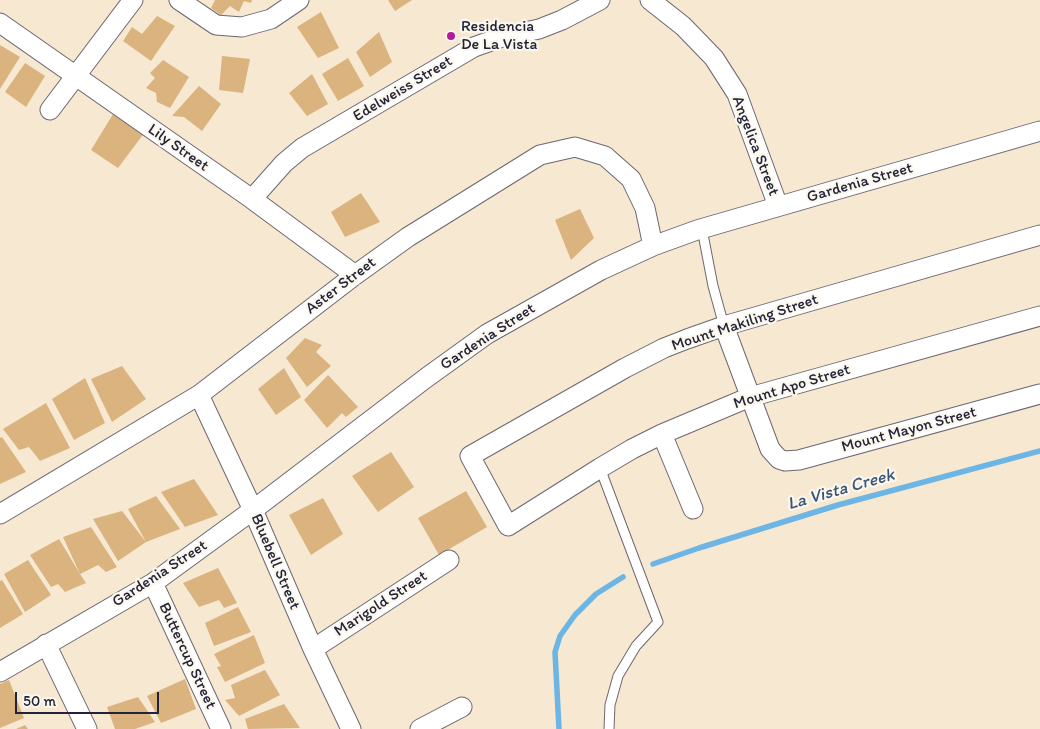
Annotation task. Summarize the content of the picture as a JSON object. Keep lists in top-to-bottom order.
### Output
{
  "streets": {
    "street": [
      "Edelweiss Street",
      "Angelica Street",
      "Lily Street",
      "Gardenia Street",
      "Aster Street",
      "Mount Makiling Street",
      "Mount Apo Street",
      "Mount Mayon Street",
      "Bluebell Street",
      "Marigold Street",
      "Buttercup Street"
    ]
  },
  "crossings": [
    ["Edelweiss Street", "Lily Street"],
    ["Angelica Street", "Gardenia Street"],
    ["Lily Street", "Aster Street"],
    ["Gardenia Street", "Aster Street"],
    ["Gardenia Street", "Bluebell Street"],
    ["Gardenia Street", "Buttercup Street"],
    ["Aster Street", "Bluebell Street"],
    ["Mount Makiling Street", "Mount Apo Street"],
    ["Mount Apo Street", "Mount Mayon Street"],
    ["Bluebell Street", "Marigold Street"]
  ],
  "water": ["La Vista Creek"],
  "places": ["Residencia De La Vista"],
  "scale_bar": "50 m"
}
